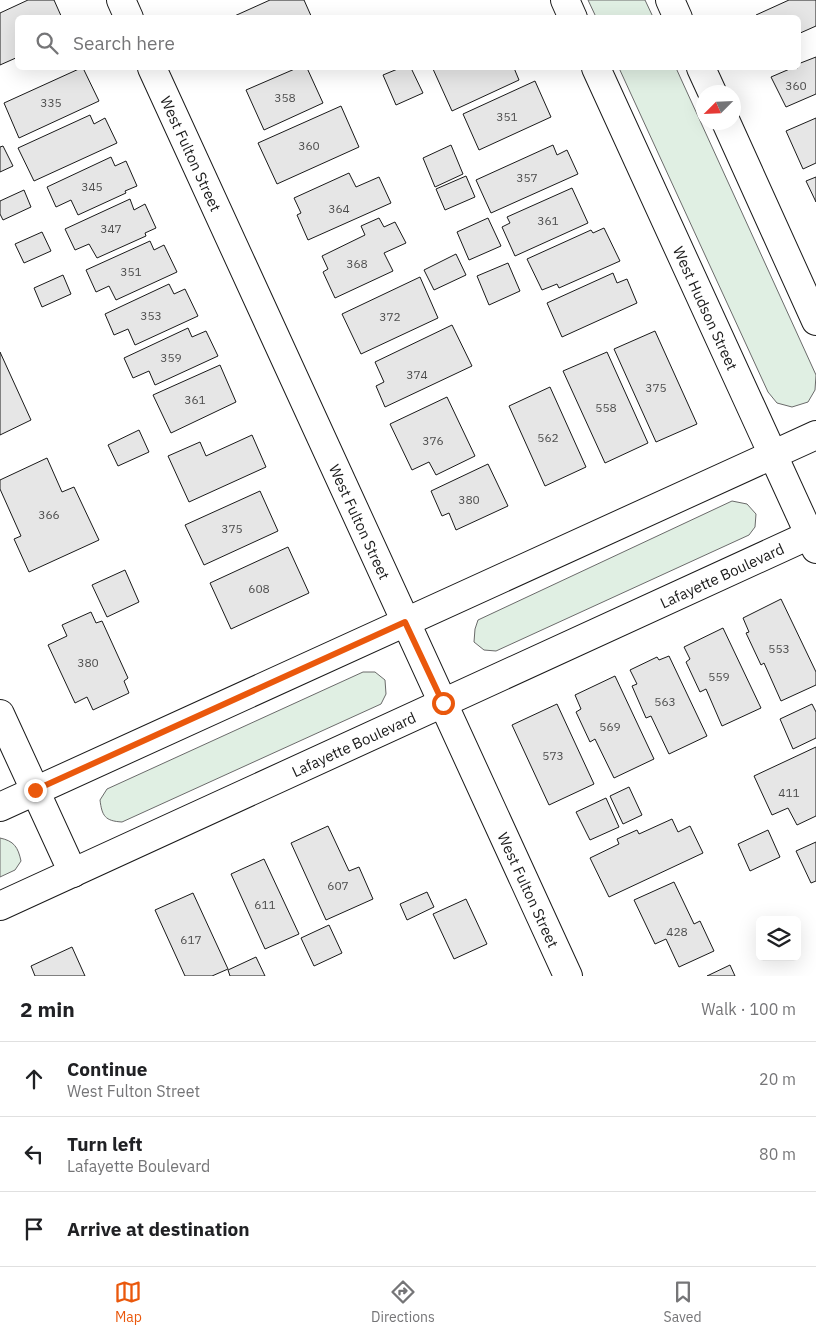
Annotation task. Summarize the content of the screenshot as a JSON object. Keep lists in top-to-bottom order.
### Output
{
  "streets": {
    "street": ["West Fulton Street", "West Hudson Street", "Lafayette Boulevard"]
  },
  "crossings": [
    ["West Fulton Street", "Lafayette Boulevard"],
    ["West Hudson Street", "Lafayette Boulevard"]
  ],
  "house_numbers": [
    "360",
    "358",
    "335",
    "351",
    "360",
    "357",
    "345",
    "364",
    "361",
    "347",
    "368",
    "351",
    "353",
    "372",
    "359",
    "374",
    "375",
    "361",
    "558",
    "562",
    "376",
    "380",
    "366",
    "375",
    "608",
    "553",
    "380",
    "559",
    "563",
    "569",
    "573",
    "411",
    "607",
    "611",
    "428",
    "617"
  ],
  "north": "bottom left",
  "page": {
    "search": "Search here",
    "heading": ["2 min", "Walk · 100 m"],
    "list": [
      ["Continue", "West Fulton Street", "20 m"],
      ["Turn left", "Lafayette Boulevard", "80 m"],
      "Arrive at destination"
    ],
    "nav": ["Map", "Directions", "Saved"]
  }
}
